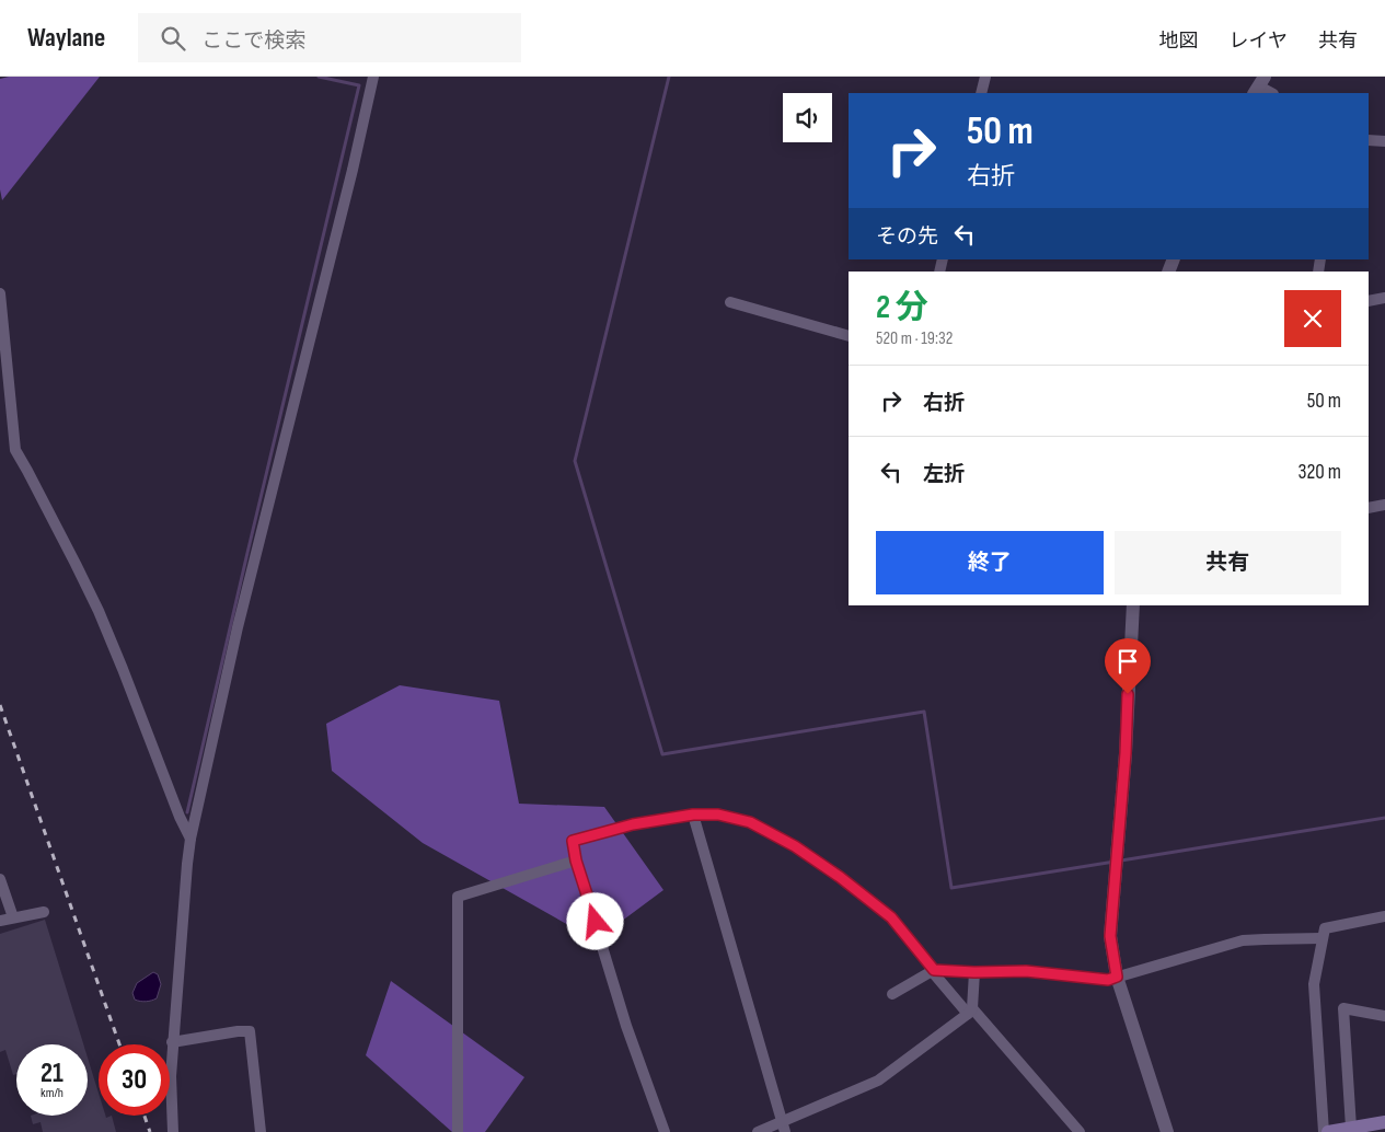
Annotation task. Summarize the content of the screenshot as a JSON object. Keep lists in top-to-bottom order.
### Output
{
  "page": {
    "header": "Waylane",
    "search": "ここで検索",
    "nav": ["地図", "レイヤ", "共有"],
    "turn": ["50 m", "右折"],
    "then": "その先",
    "heading": ["2 分", "520 m · 19:32"],
    "list": [
      {
        "name": "右折",
        "value": "50 m"
      },
      {
        "name": "左折",
        "value": "320 m"
      }
    ],
    "buttons": ["終了", "共有"],
    "speed": "21 km/h",
    "limit": "30"
  }
}
